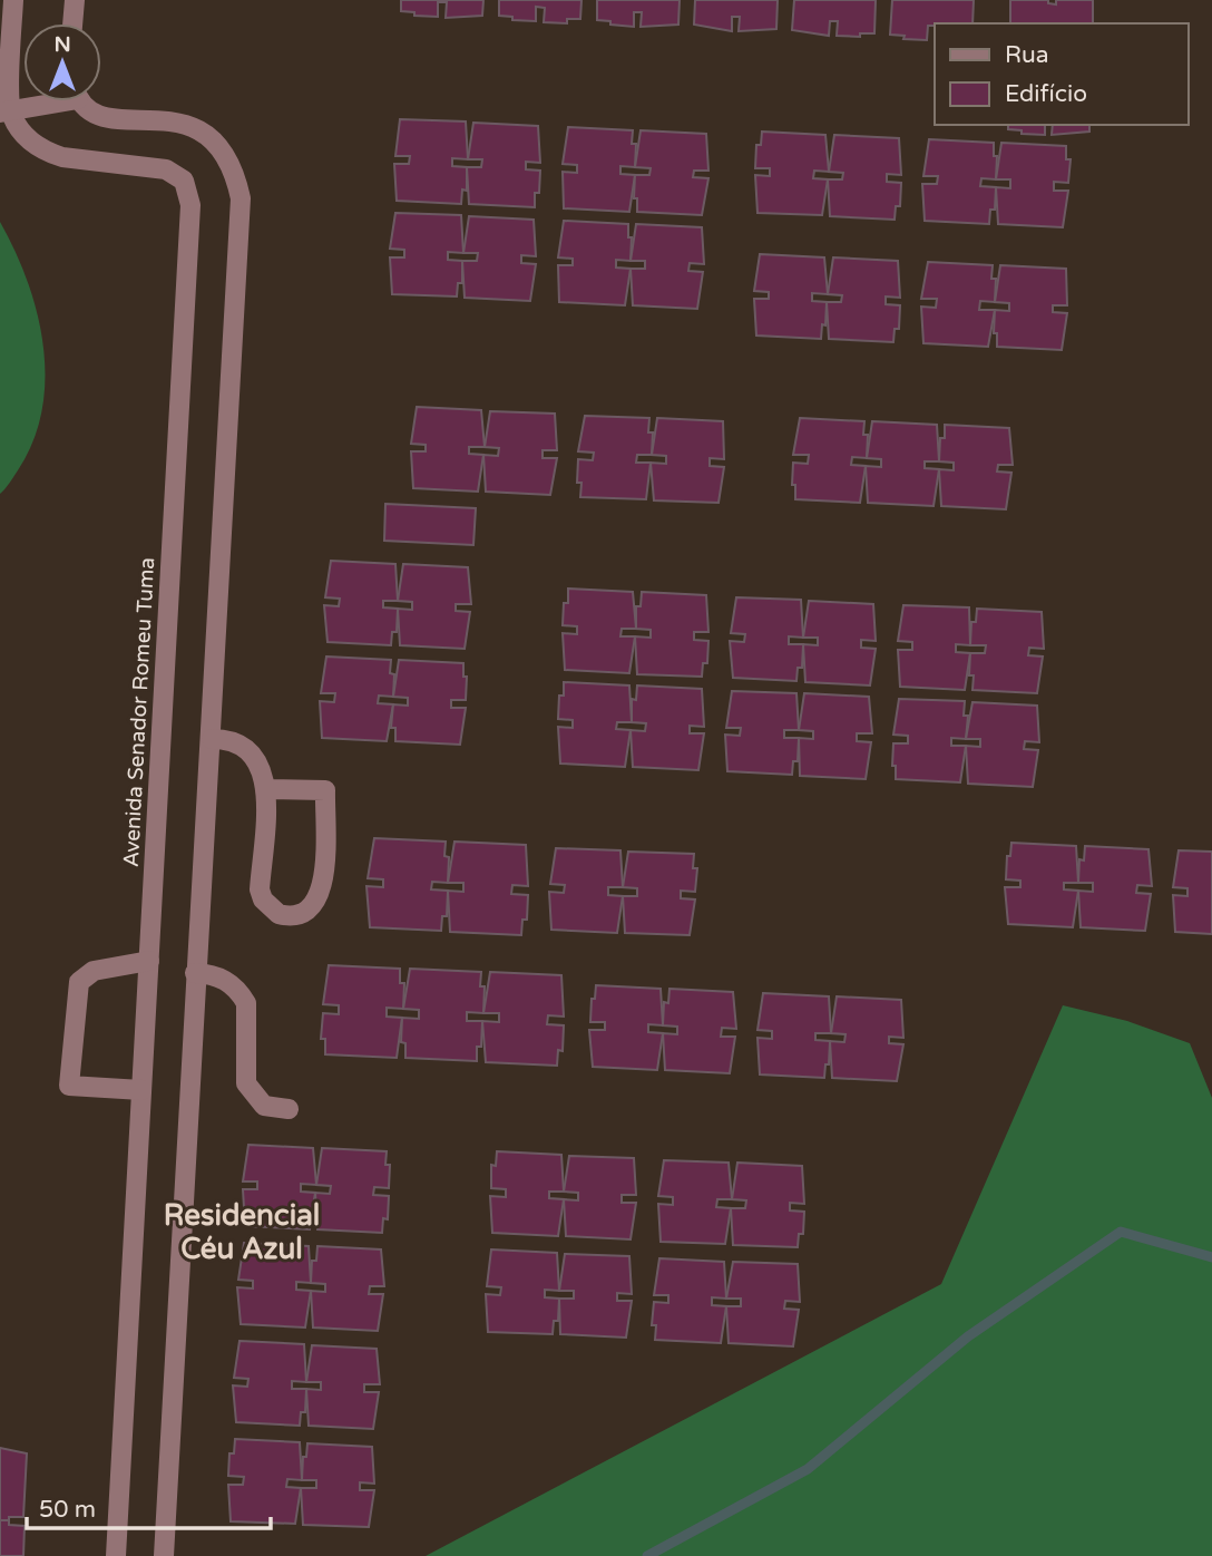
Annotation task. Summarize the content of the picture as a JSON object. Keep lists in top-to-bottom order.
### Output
{
  "streets": {
    "street": ["Avenida Senador Romeu Tuma"]
  },
  "districts": ["Residencial Céu Azul"],
  "legend": ["Rua", "Edifício"],
  "scale_bar": "50 m",
  "north": "top"
}
